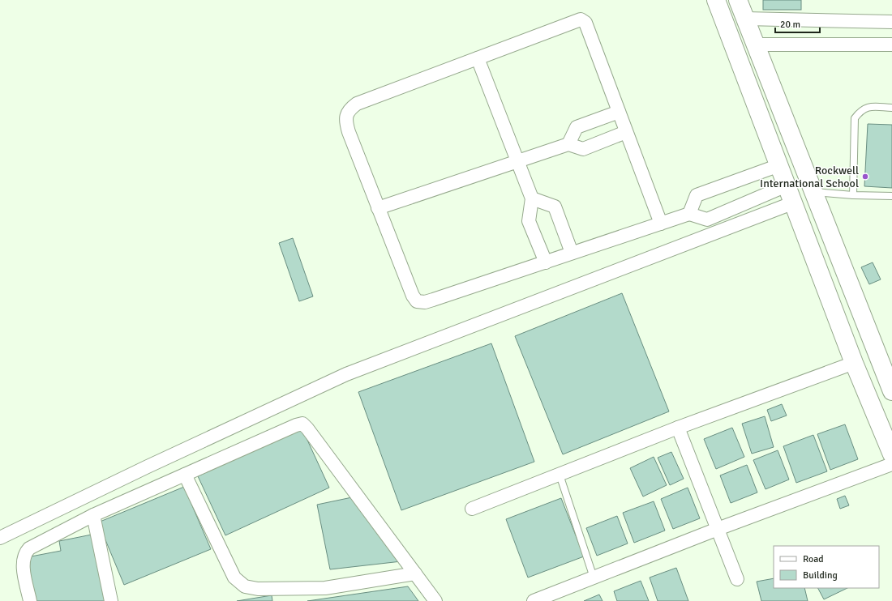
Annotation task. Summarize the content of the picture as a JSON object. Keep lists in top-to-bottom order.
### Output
{
  "places": ["Rockwell International School"],
  "legend": ["Road", "Building"],
  "scale_bar": "20 m"
}
